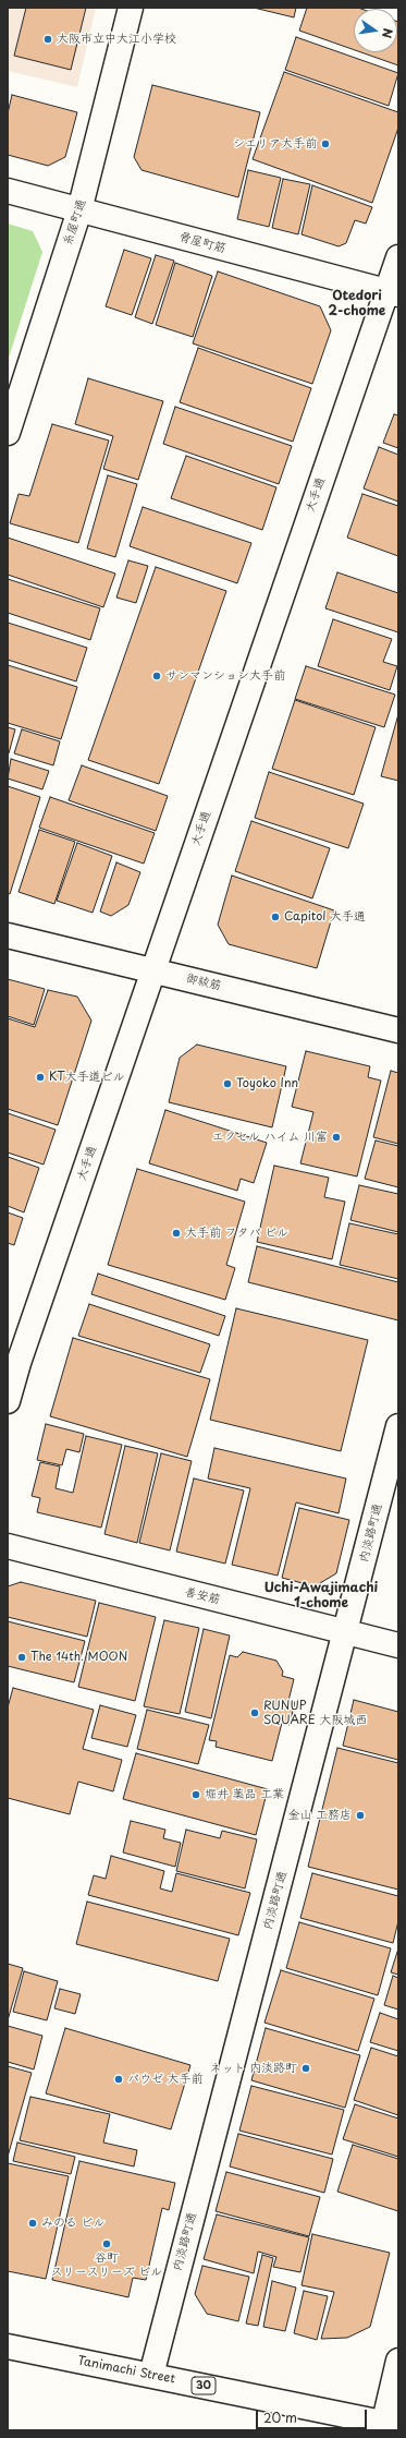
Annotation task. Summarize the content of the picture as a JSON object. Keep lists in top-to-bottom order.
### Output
{
  "streets": {
    "street": [
      "糸屋町通",
      "骨屋町筋",
      "大手通",
      "御祓筋",
      "内淡路町通",
      "善安筋",
      "Tanimachi Street",
      "30"
    ]
  },
  "crossings": [
    ["糸屋町通", "骨屋町筋"],
    ["骨屋町筋", "大手通"],
    ["大手通", "御祓筋"],
    ["内淡路町通", "善安筋"],
    ["内淡路町通", "Tanimachi Street"]
  ],
  "districts": ["Otedori 2-chome", "Uchi-Awajimachi 1-chome"],
  "places": [
    "大阪市立中大江小学校",
    "シエリア大手前",
    "サンマンション大手前",
    "Capitol 大手通",
    "KT大手道ビル",
    "Toyoko Inn",
    "エクセル ハイム 川富",
    "大手前 フタバ ビル",
    "The 14th. MOON",
    "RUNUP SQUARE 大阪城西",
    "堀井 薬品 工業",
    "金山 工務店",
    "ネット 内淡路町",
    "パウゼ 大手前",
    "みのる ビル",
    "谷町 スリースリーズ ビル"
  ],
  "scale_bar": "20 m",
  "north": "right"
}
